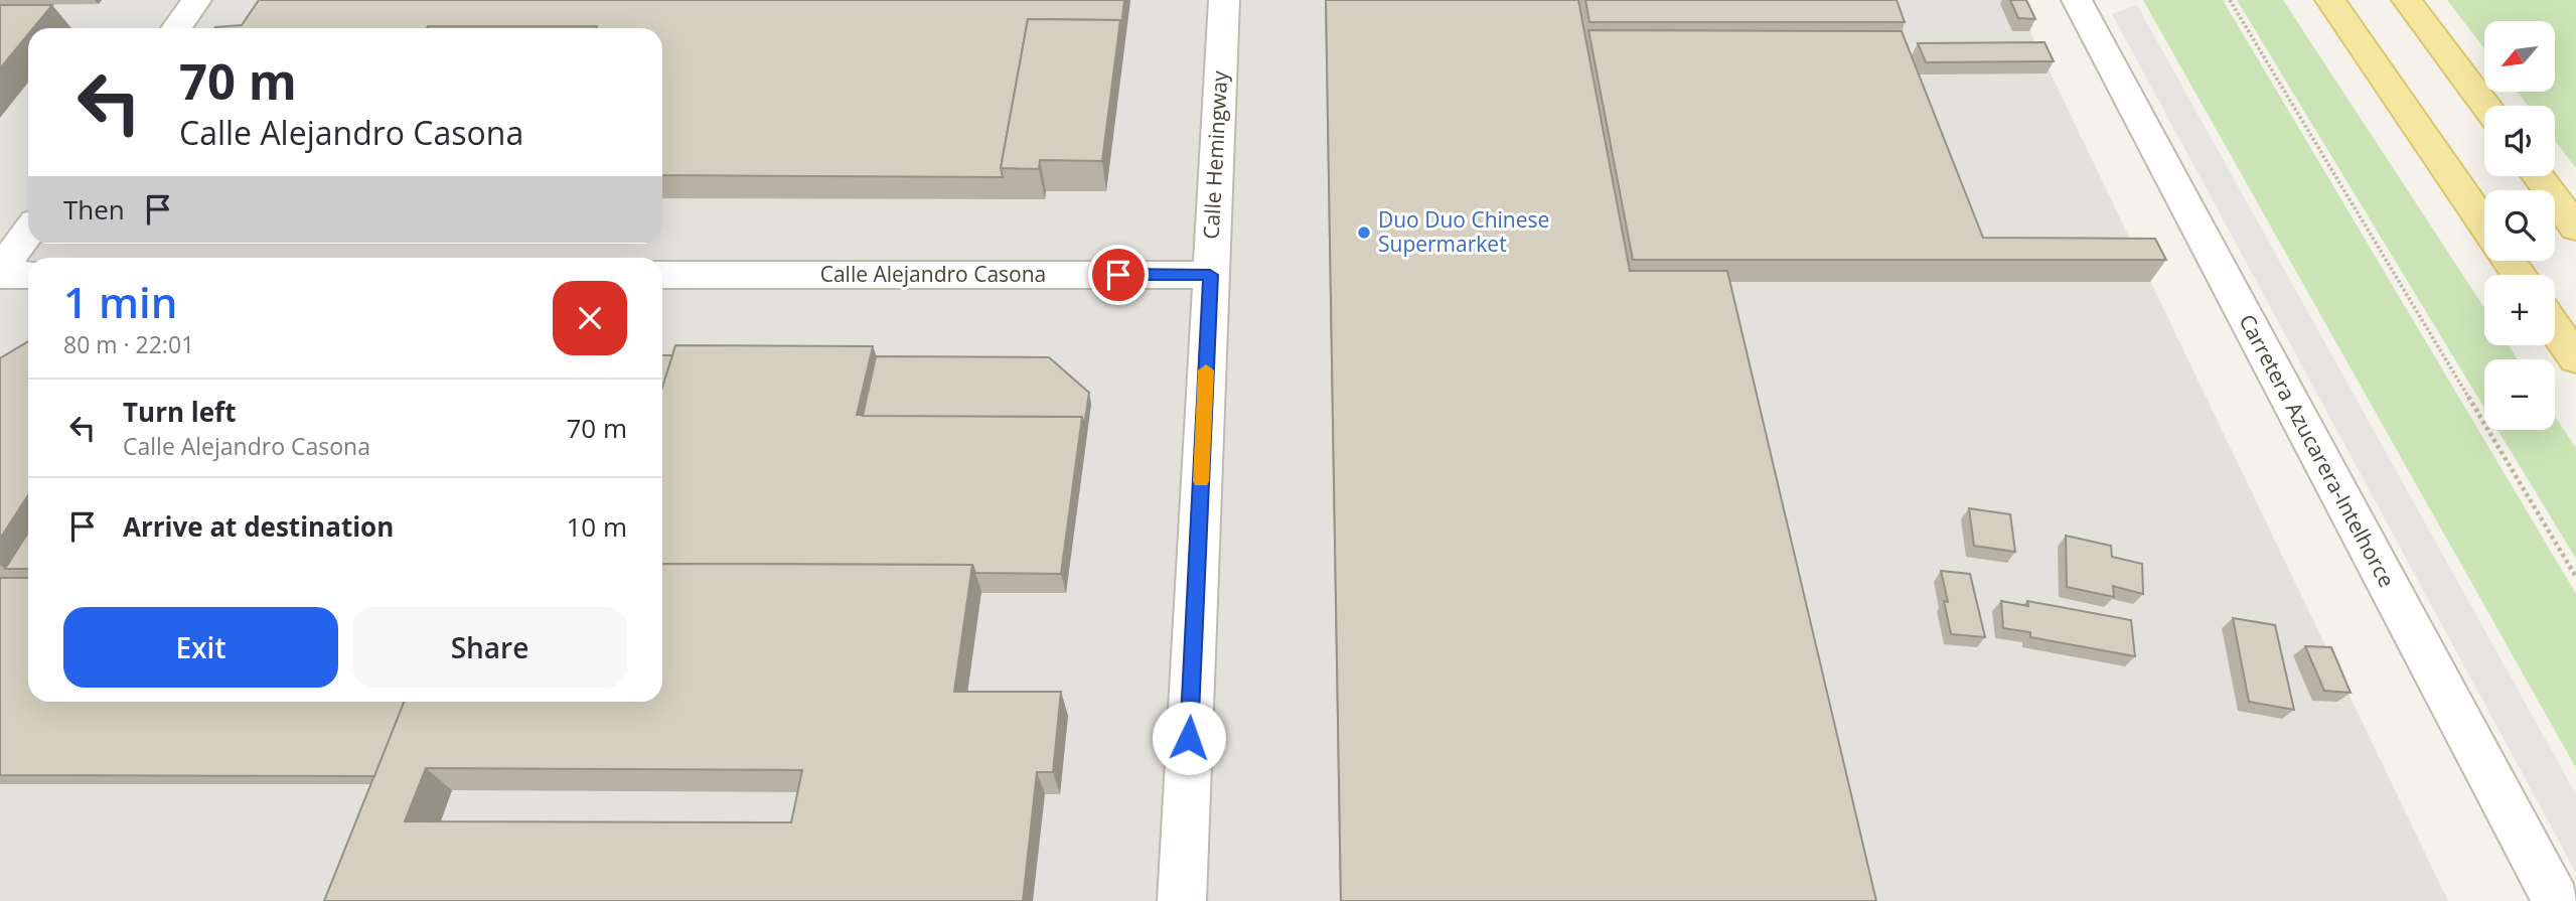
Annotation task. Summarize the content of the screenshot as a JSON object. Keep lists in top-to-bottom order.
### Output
{
  "streets": {
    "street": ["Calle Hemingway", "Calle Alejandro Casona", "Carretera Azucarera-Intelhorce"]
  },
  "crossings": [
    ["Calle Hemingway", "Calle Alejandro Casona"]
  ],
  "places": ["Duo Duo Chinese Supermarket"],
  "north": "bottom left",
  "page": {
    "map_buttons": ["+", "−"],
    "turn": ["70 m", "Calle Alejandro Casona"],
    "then": "Then",
    "heading": ["1 min", "80 m · 22:01"],
    "list": [
      {
        "name": "Turn left",
        "note": "Calle Alejandro Casona",
        "value": "70 m"
      },
      {
        "name": "Arrive at destination",
        "value": "10 m"
      }
    ],
    "buttons": ["Exit", "Share"]
  }
}
